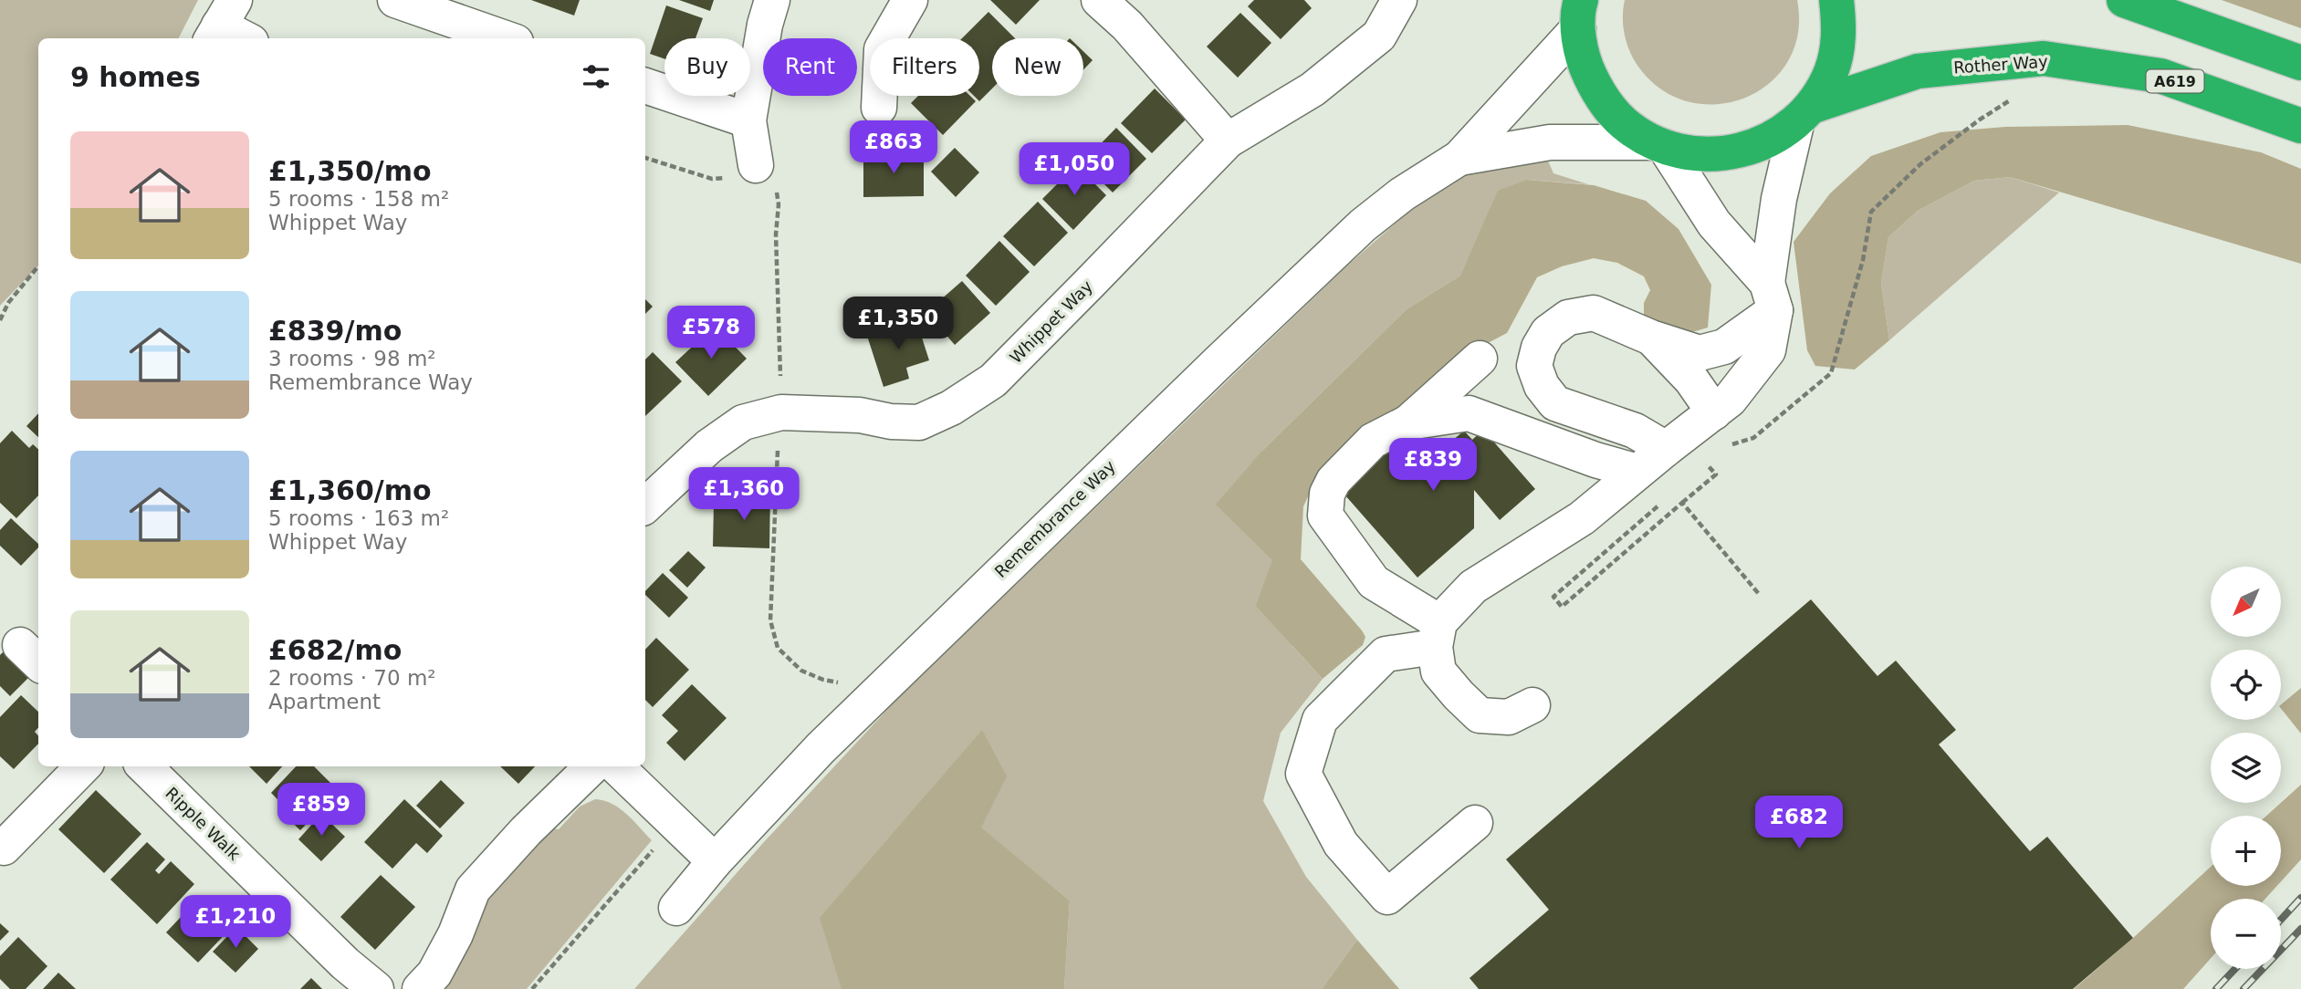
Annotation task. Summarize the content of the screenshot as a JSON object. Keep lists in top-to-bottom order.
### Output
{
  "streets": {
    "highway": ["Rother Way", "A619"],
    "street": ["Whippet Way", "Remembrance Way", "Ripple Walk"]
  },
  "north": "bottom left",
  "page": {
    "chip": [
      "Buy",
      "Rent",
      "Filters",
      "New"
    ],
    "heading": "9 homes",
    "list": [
      {
        "name": "£1,350/mo",
        "note": "5 rooms · 158 m² · Whippet Way"
      },
      {
        "name": "£839/mo",
        "note": "3 rooms · 98 m² · Remembrance Way"
      },
      {
        "name": "£1,360/mo",
        "note": "5 rooms · 163 m² · Whippet Way"
      },
      {
        "name": "£682/mo",
        "note": "2 rooms · 70 m² · Apartment"
      }
    ],
    "price": [
      "£863",
      "£1,050",
      "£1,350",
      "£578",
      "£839",
      "£1,360",
      "£859",
      "£682",
      "£1,210"
    ],
    "map_buttons": ["+", "−"]
  }
}
